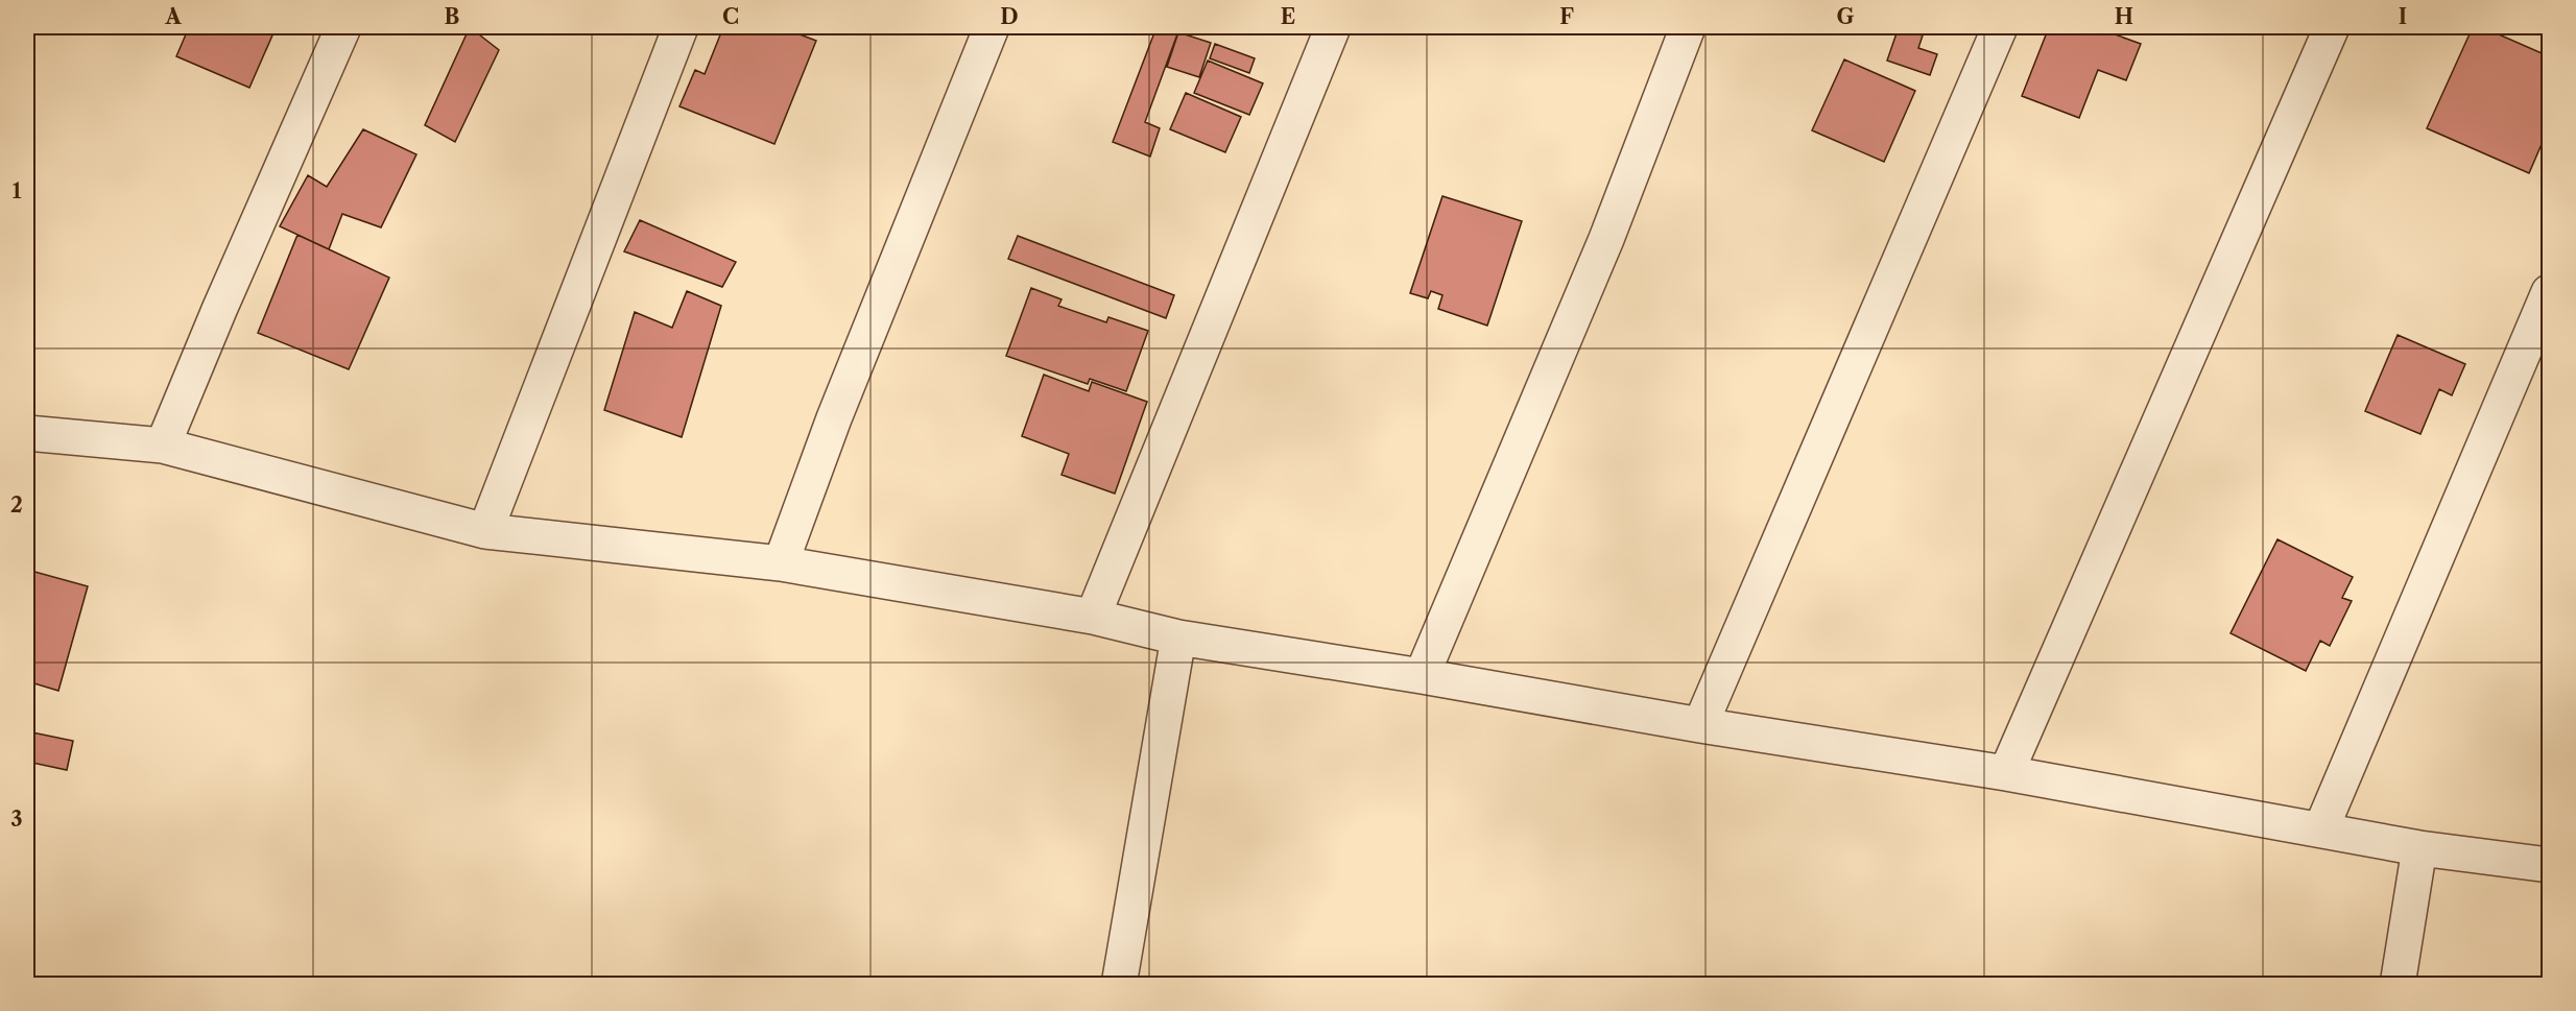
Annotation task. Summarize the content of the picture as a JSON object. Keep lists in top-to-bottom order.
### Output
{
  "grid": {
    "columns": [
      "A",
      "B",
      "C",
      "D",
      "E",
      "F",
      "G",
      "H",
      "I"
    ],
    "rows": ["1", "2", "3"]
  }
}
